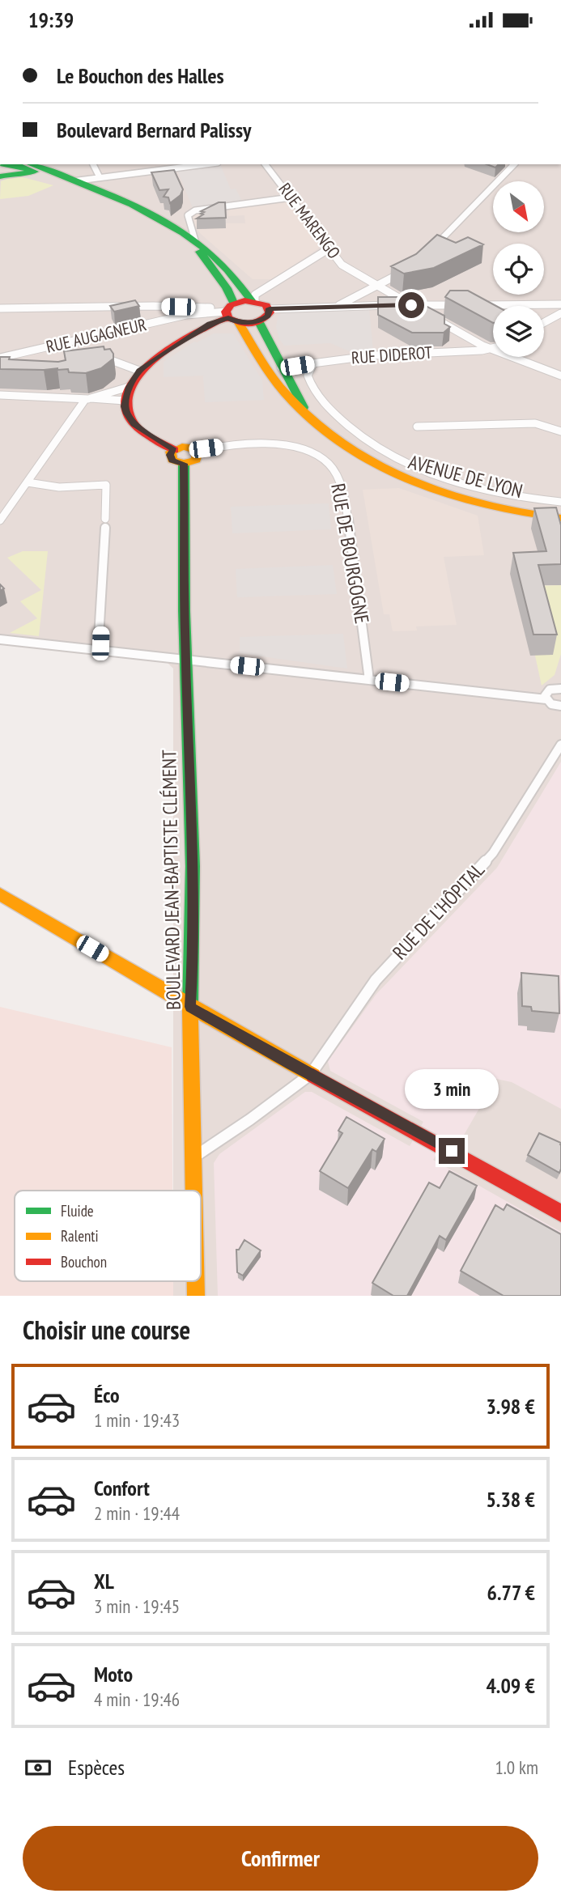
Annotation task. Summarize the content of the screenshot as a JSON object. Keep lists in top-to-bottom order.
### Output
{
  "streets": {
    "main road": ["AVENUE DE LYON", "BOULEVARD JEAN-BAPTISTE CLÉMENT"],
    "street": [
      "RUE MARENGO",
      "RUE AUGAGNEUR",
      "RUE DIDEROT",
      "RUE DE BOURGOGNE",
      "RUE DE L'HÔPITAL"
    ]
  },
  "crossings": [
    ["RUE AUGAGNEUR", "AVENUE DE LYON"],
    ["RUE DIDEROT", "AVENUE DE LYON"],
    ["BOULEVARD JEAN-BAPTISTE CLÉMENT", "RUE DE L'HÔPITAL"]
  ],
  "legend": ["Fluide", "Ralenti", "Bouchon"],
  "north": "bottom right",
  "page": {
    "status": "19:39",
    "banner": ["Le Bouchon des Halles", "Boulevard Bernard Palissy"],
    "bubble": "3 min",
    "heading": "Choisir une course",
    "list": [
      {
        "name": "Éco",
        "note": "1 min · 19:43",
        "value": "3.98 €"
      },
      {
        "name": "Confort",
        "note": "2 min · 19:44",
        "value": "5.38 €"
      },
      {
        "name": "XL",
        "note": "3 min · 19:45",
        "value": "6.77 €"
      },
      {
        "name": "Moto",
        "note": "4 min · 19:46",
        "value": "4.09 €"
      }
    ],
    "pay": ["Espèces", "1.0 km"],
    "buttons": "Confirmer"
  }
}
